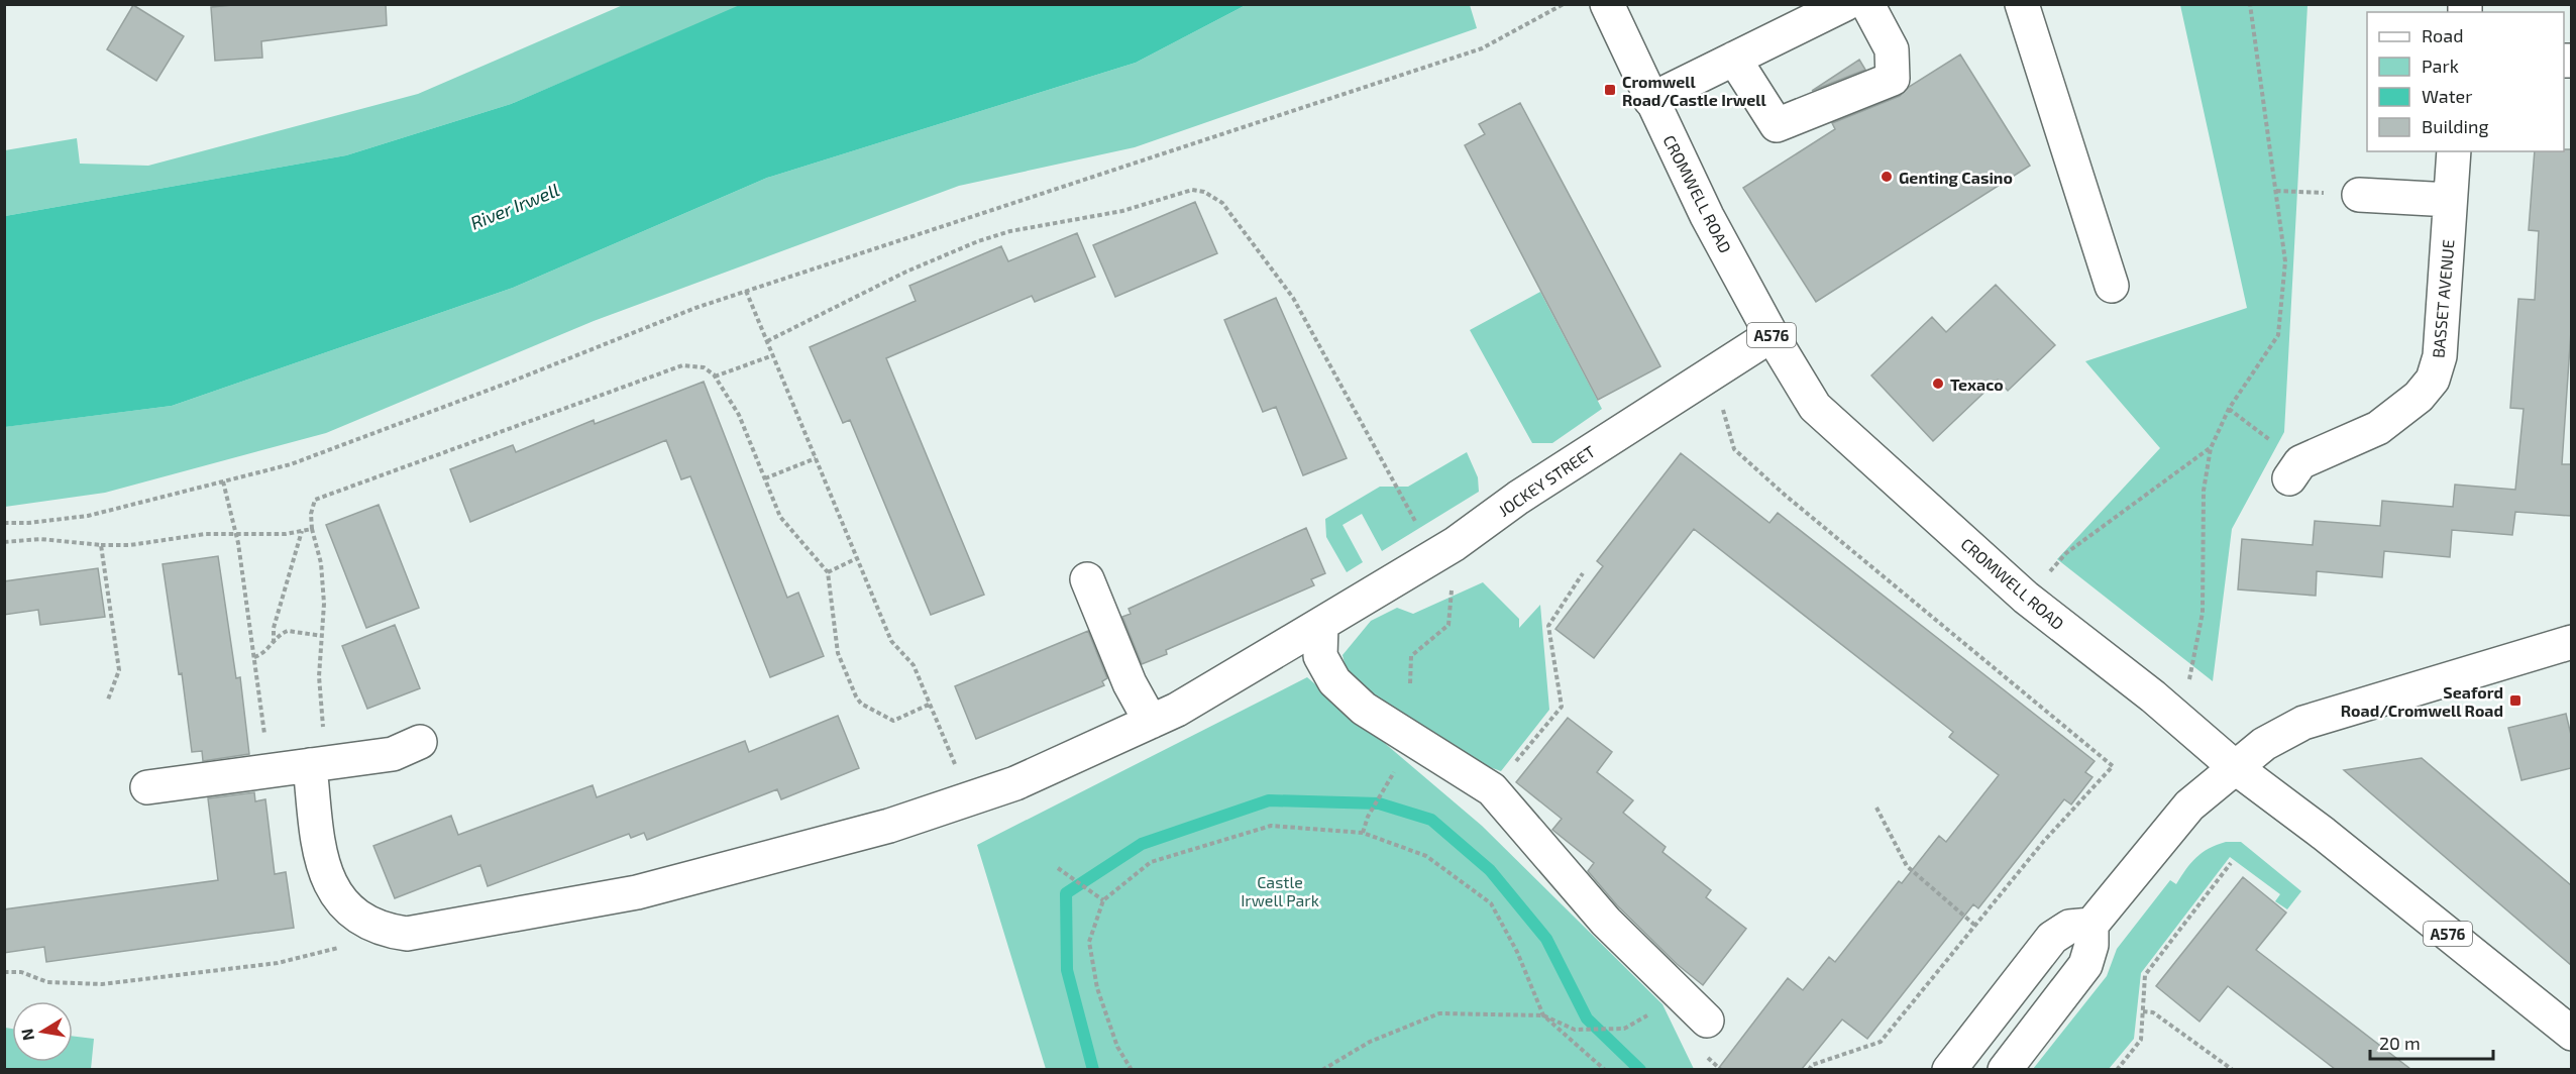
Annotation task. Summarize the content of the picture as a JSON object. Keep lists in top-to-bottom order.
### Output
{
  "streets": {
    "main road": [
      "CROMWELL ROAD",
      "BASSET AVENUE",
      "A576",
      "JOCKEY STREET"
    ]
  },
  "crossings": [
    ["CROMWELL ROAD", "JOCKEY STREET"]
  ],
  "water": ["River Irwell"],
  "parks": ["Castle Irwell Park"],
  "places": {
    "transit": ["Cromwell Road/Castle Irwell", "Seaford Road/Cromwell Road"],
    "other": ["Genting Casino", "Texaco"]
  },
  "legend": [
    "Road",
    "Park",
    "Water",
    "Building"
  ],
  "scale_bar": "20 m",
  "north": "left"
}
